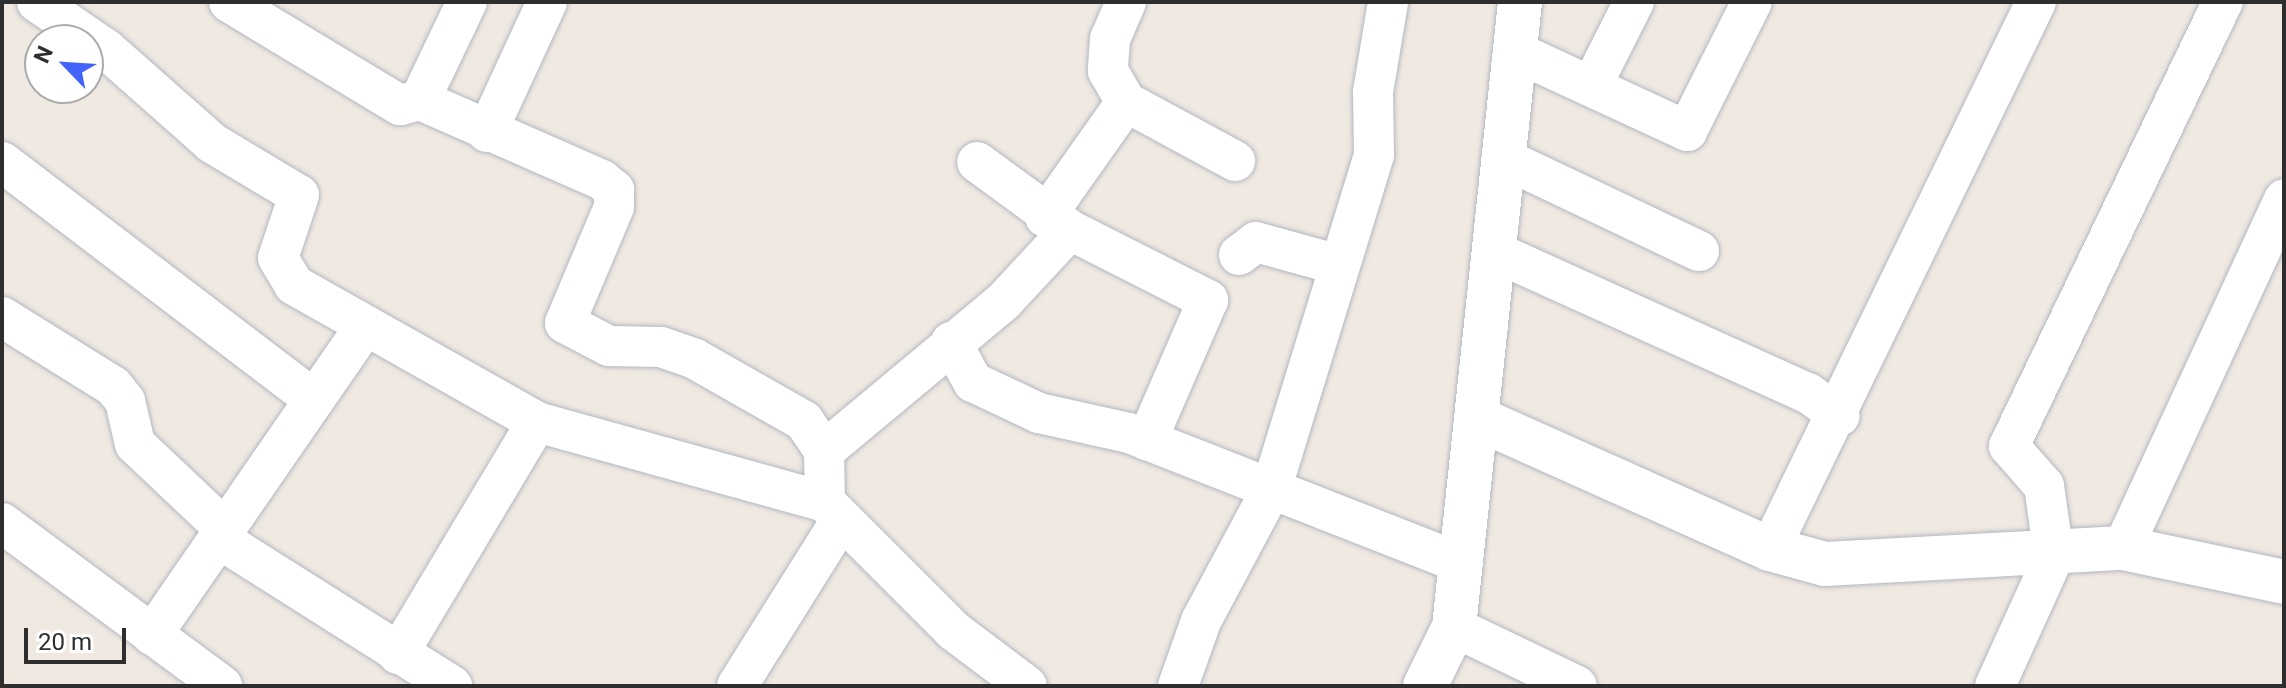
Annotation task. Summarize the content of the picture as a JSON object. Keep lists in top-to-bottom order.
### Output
{
  "scale_bar": "20 m",
  "north": "top left"
}
